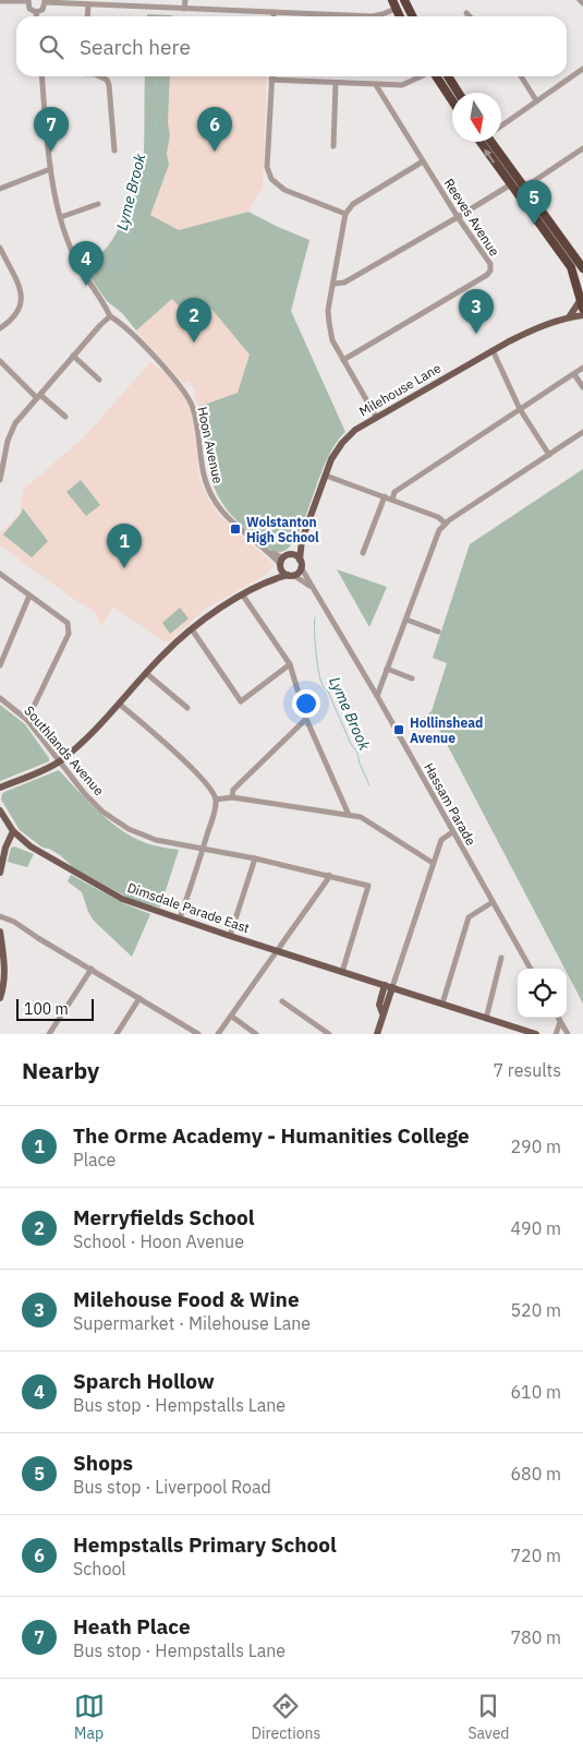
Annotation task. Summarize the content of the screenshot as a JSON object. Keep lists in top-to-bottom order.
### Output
{
  "streets": {
    "main road": ["Milehouse Lane", "Dimsdale Parade East"],
    "street": [
      "Reeves Avenue",
      "Hoon Avenue",
      "Southlands Avenue",
      "Hassam Parade"
    ]
  },
  "crossings": [
    ["Milehouse Lane", "Hoon Avenue"],
    ["Milehouse Lane", "Southlands Avenue"],
    ["Milehouse Lane", "Hassam Parade"],
    ["Hoon Avenue", "Hassam Parade"],
    ["Southlands Avenue", "Dimsdale Parade East"]
  ],
  "water": ["Lyme Brook"],
  "places": {
    "transit": ["Wolstanton High School", "Hollinshead Avenue"]
  },
  "scale_bar": "100 m",
  "north": "bottom",
  "page": {
    "search": "Search here",
    "pins": [
      "6",
      "7",
      "5",
      "4",
      "3",
      "2",
      "1"
    ],
    "scale": "100 m",
    "heading": ["Nearby", "7 results"],
    "list": [
      {
        "mark": "1",
        "name": "The Orme Academy - Humanities College",
        "note": "Place",
        "value": "290 m"
      },
      {
        "mark": "2",
        "name": "Merryfields School",
        "note": "School · Hoon Avenue",
        "value": "490 m"
      },
      {
        "mark": "3",
        "name": "Milehouse Food & Wine",
        "note": "Supermarket · Milehouse Lane",
        "value": "520 m"
      },
      {
        "mark": "4",
        "name": "Sparch Hollow",
        "note": "Bus stop · Hempstalls Lane",
        "value": "610 m"
      },
      {
        "mark": "5",
        "name": "Shops",
        "note": "Bus stop · Liverpool Road",
        "value": "680 m"
      },
      {
        "mark": "6",
        "name": "Hempstalls Primary School",
        "note": "School",
        "value": "720 m"
      },
      {
        "mark": "7",
        "name": "Heath Place",
        "note": "Bus stop · Hempstalls Lane",
        "value": "780 m"
      }
    ],
    "nav": ["Map", "Directions", "Saved"]
  }
}
